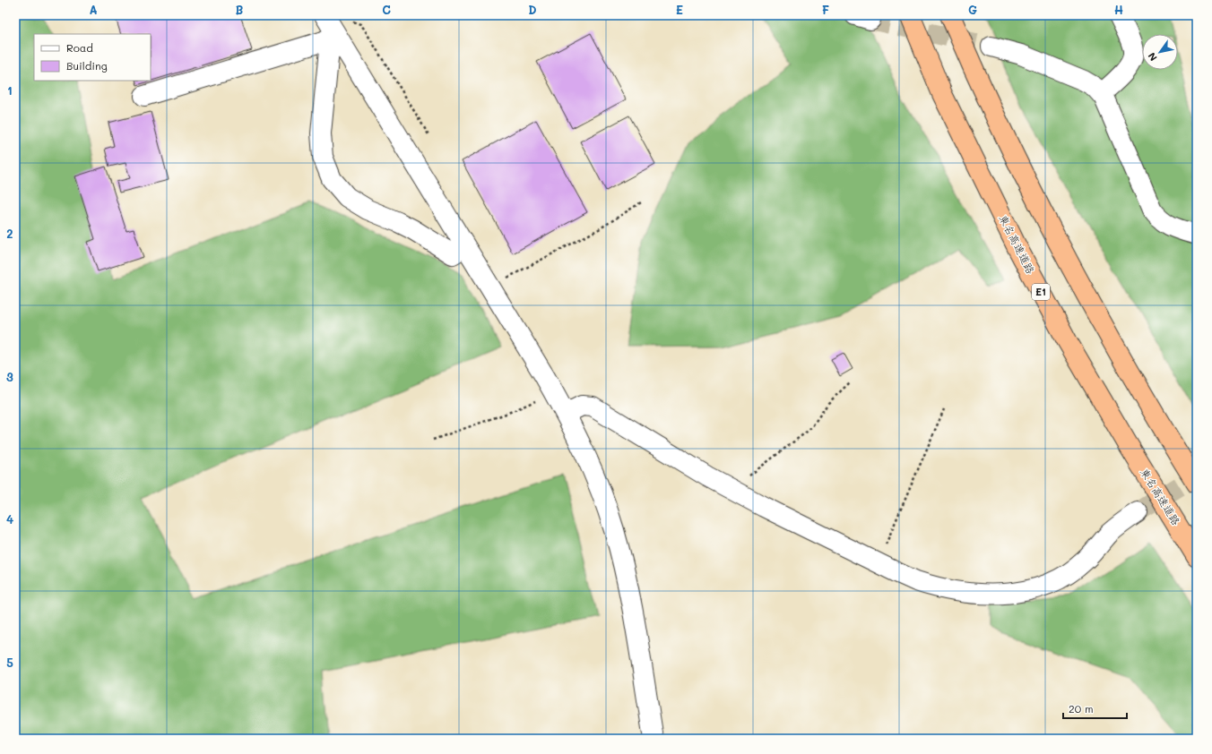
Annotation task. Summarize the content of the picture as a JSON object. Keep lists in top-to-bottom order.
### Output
{
  "streets": {
    "highway": ["東名高速道路", "E1"]
  },
  "legend": ["Road", "Building"],
  "scale_bar": "20 m",
  "north": "bottom left",
  "grid": {
    "columns": [
      "A",
      "B",
      "C",
      "D",
      "E",
      "F",
      "G",
      "H"
    ],
    "rows": [
      "1",
      "2",
      "3",
      "4",
      "5"
    ]
  }
}
